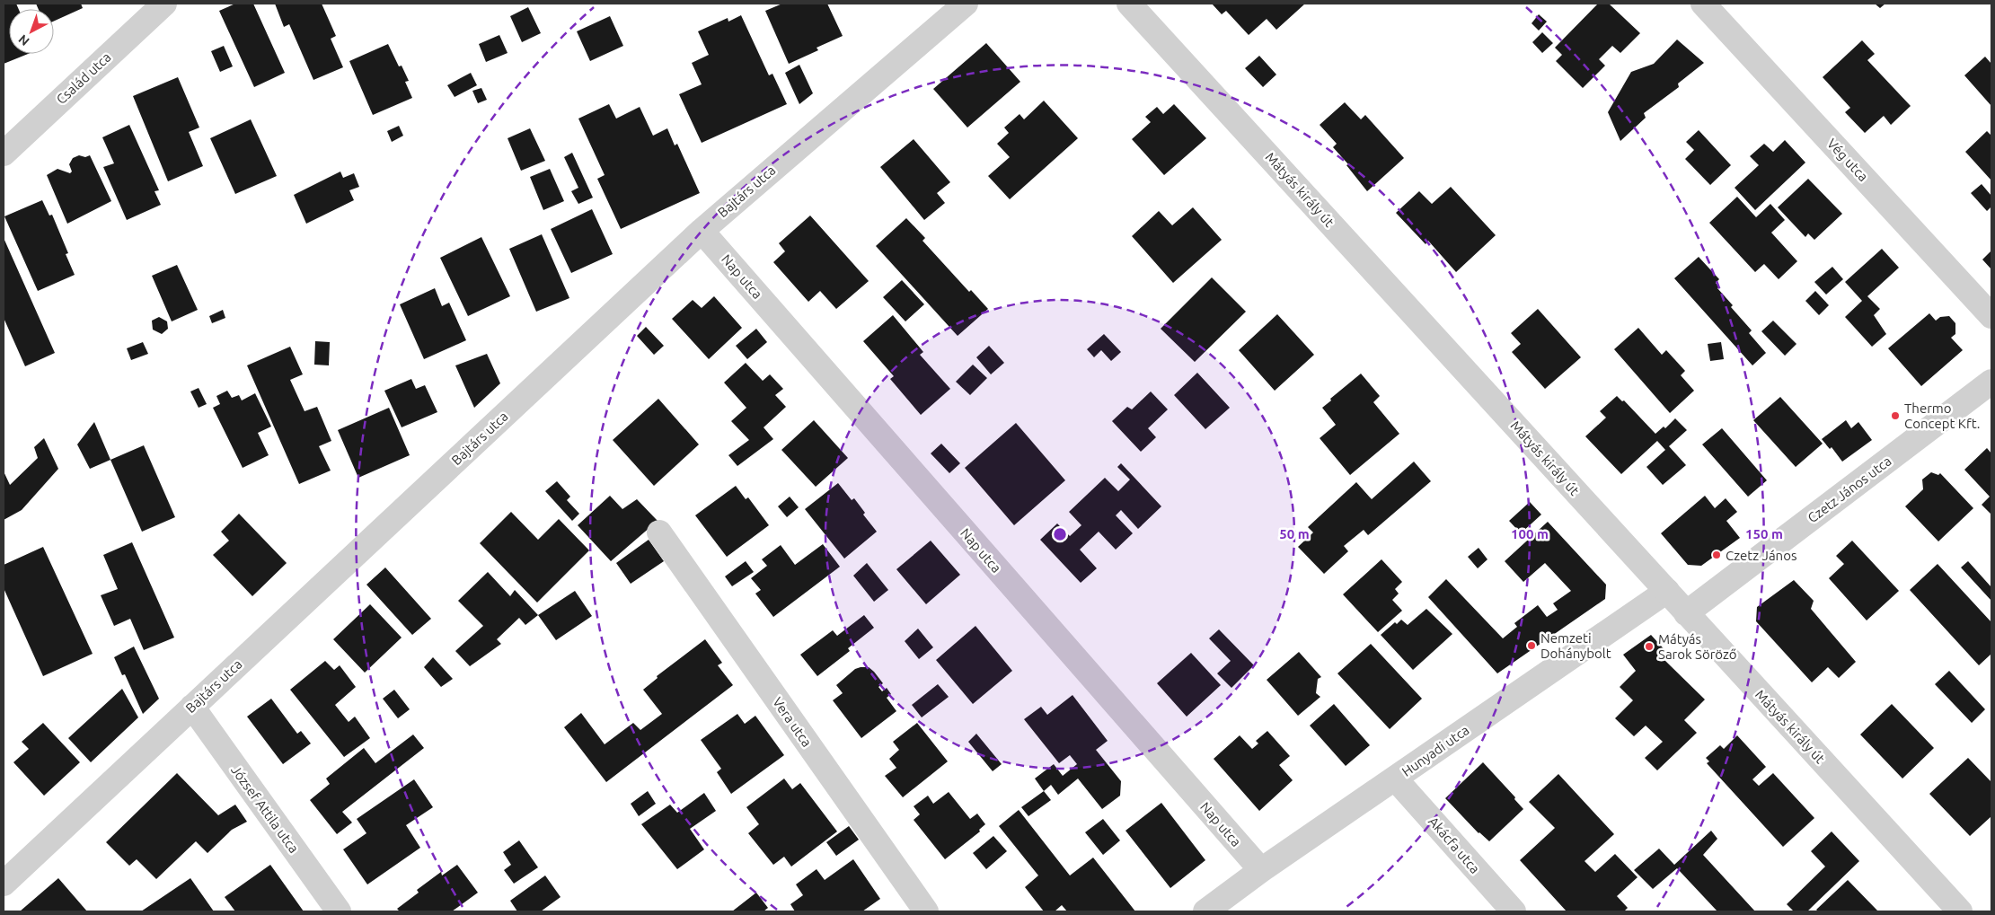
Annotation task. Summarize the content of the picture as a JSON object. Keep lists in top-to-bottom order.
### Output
{
  "streets": {
    "street": [
      "Család utca",
      "Vég utca",
      "Mátyás király út",
      "Bajtárs utca",
      "Nap utca",
      "Czetz János utca",
      "Vera utca",
      "Hunyadi utca",
      "József Attila utca",
      "Akácfa utca"
    ]
  },
  "crossings": [
    ["Mátyás király út", "Czetz János utca"],
    ["Mátyás király út", "Hunyadi utca"],
    ["Bajtárs utca", "Nap utca"],
    ["Bajtárs utca", "József Attila utca"],
    ["Nap utca", "Hunyadi utca"],
    ["Hunyadi utca", "Akácfa utca"]
  ],
  "places": [
    "Thermo Concept Kft.",
    "Czetz János",
    "Nemzeti Dohánybolt",
    "Mátyás Sarok Söröző"
  ],
  "north": "bottom left",
  "rings": ["50 m", "100 m", "150 m"]
}
